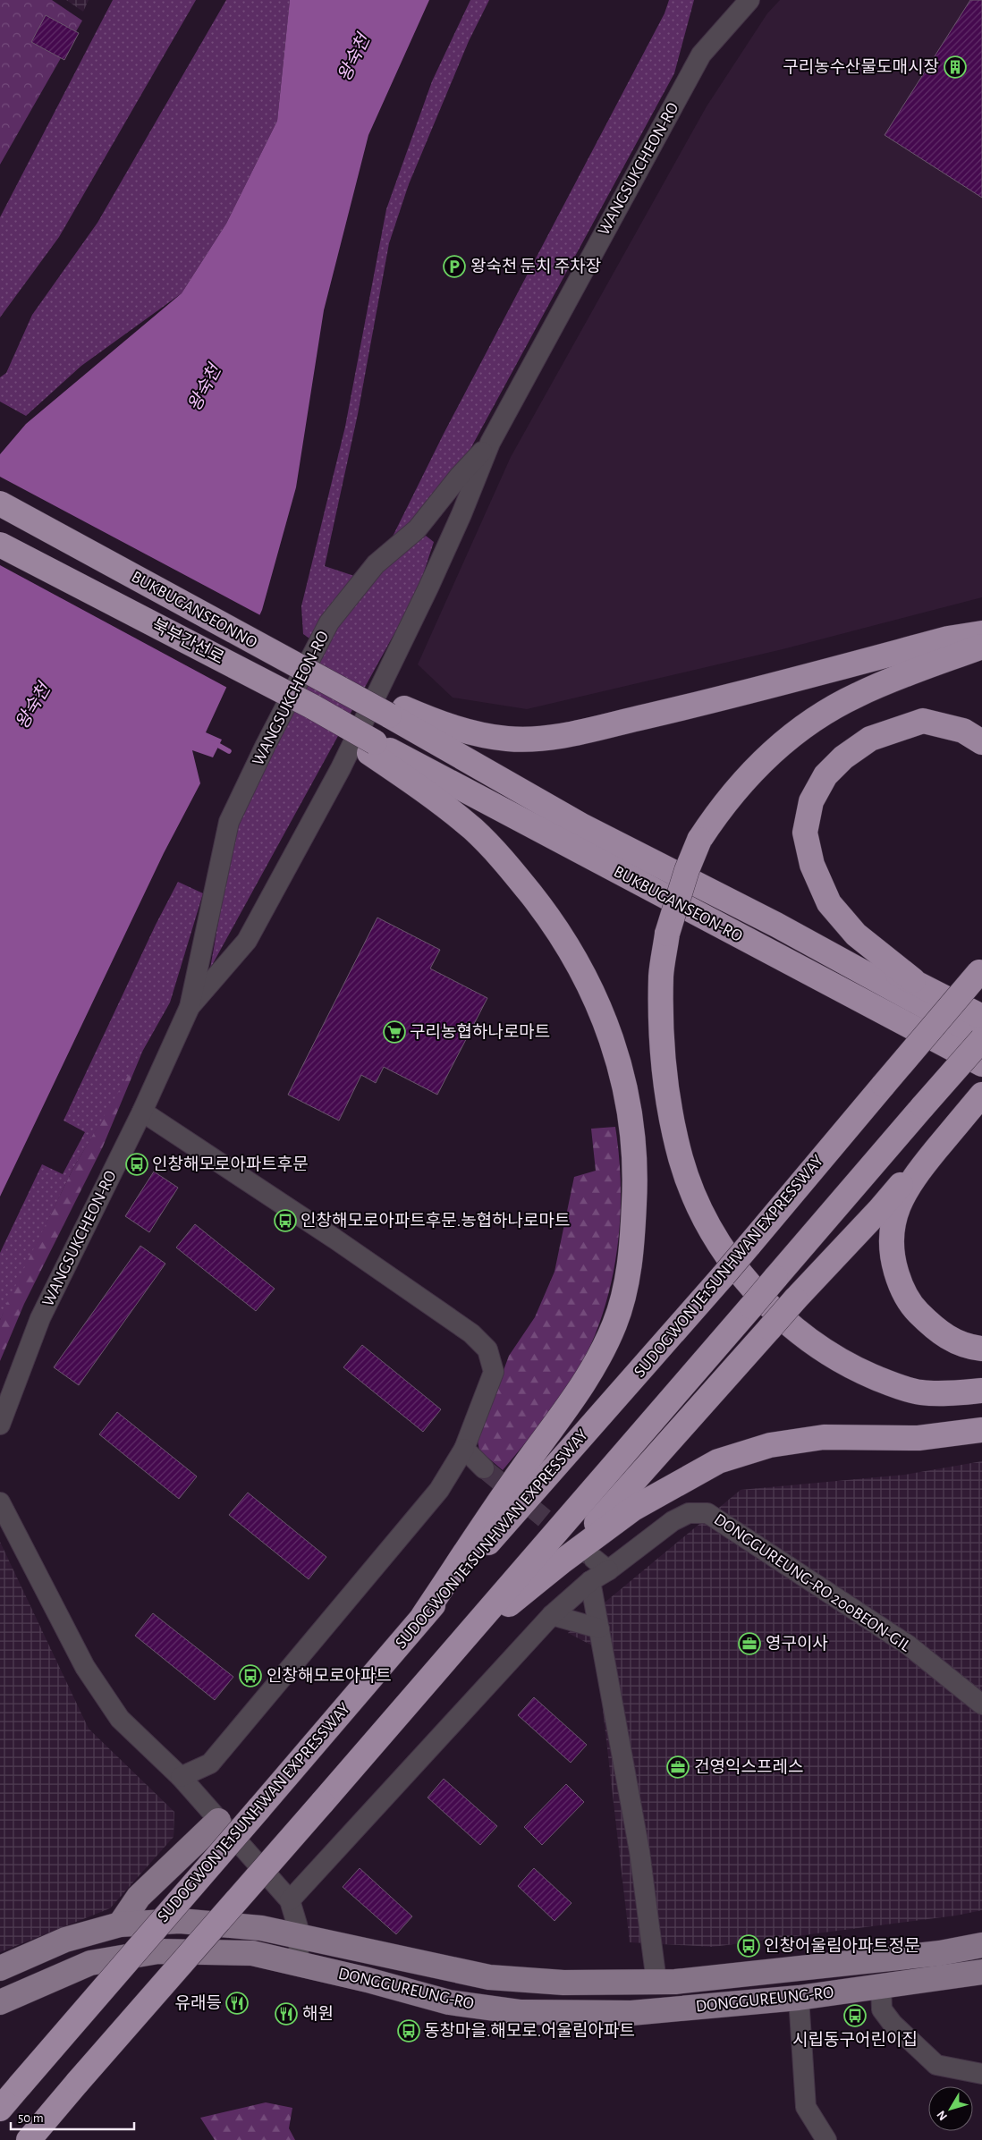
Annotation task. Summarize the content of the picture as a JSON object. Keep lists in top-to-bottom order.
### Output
{
  "streets": {
    "highway": [
      "BUKBUGANSEONNO",
      "북부간선로",
      "BUKBUGANSEON-RO",
      "SUDOGWON JE1SUNHWAN EXPRESSWAY"
    ],
    "main road": ["DONGGUREUNG-RO"],
    "street": ["WANGSUKCHEON-RO", "DONGGUREUNG-RO 200BEON-GIL"]
  },
  "crossings": [
    ["BUKBUGANSEONNO", "BUKBUGANSEON-RO"],
    ["북부간선로", "BUKBUGANSEON-RO"]
  ],
  "water": ["왕숙천"],
  "places": {
    "building": ["구리농수산물도매시장"],
    "parking": ["왕숙천 둔치 주차장"],
    "supermarket": ["구리농협하나로마트"],
    "bus stop": [
      "인창해모로아파트후문",
      "인창해모로아파트후문.농협하나로마트",
      "인창해모로아파트",
      "인창어울림아파트정문",
      "시립동구어린이집",
      "동창마을.해모로.어울림아파트"
    ],
    "office": ["영구이사", "건영익스프레스"],
    "restaurant": ["유래등", "해원"]
  },
  "scale_bar": "50 m",
  "north": "bottom left"
}
